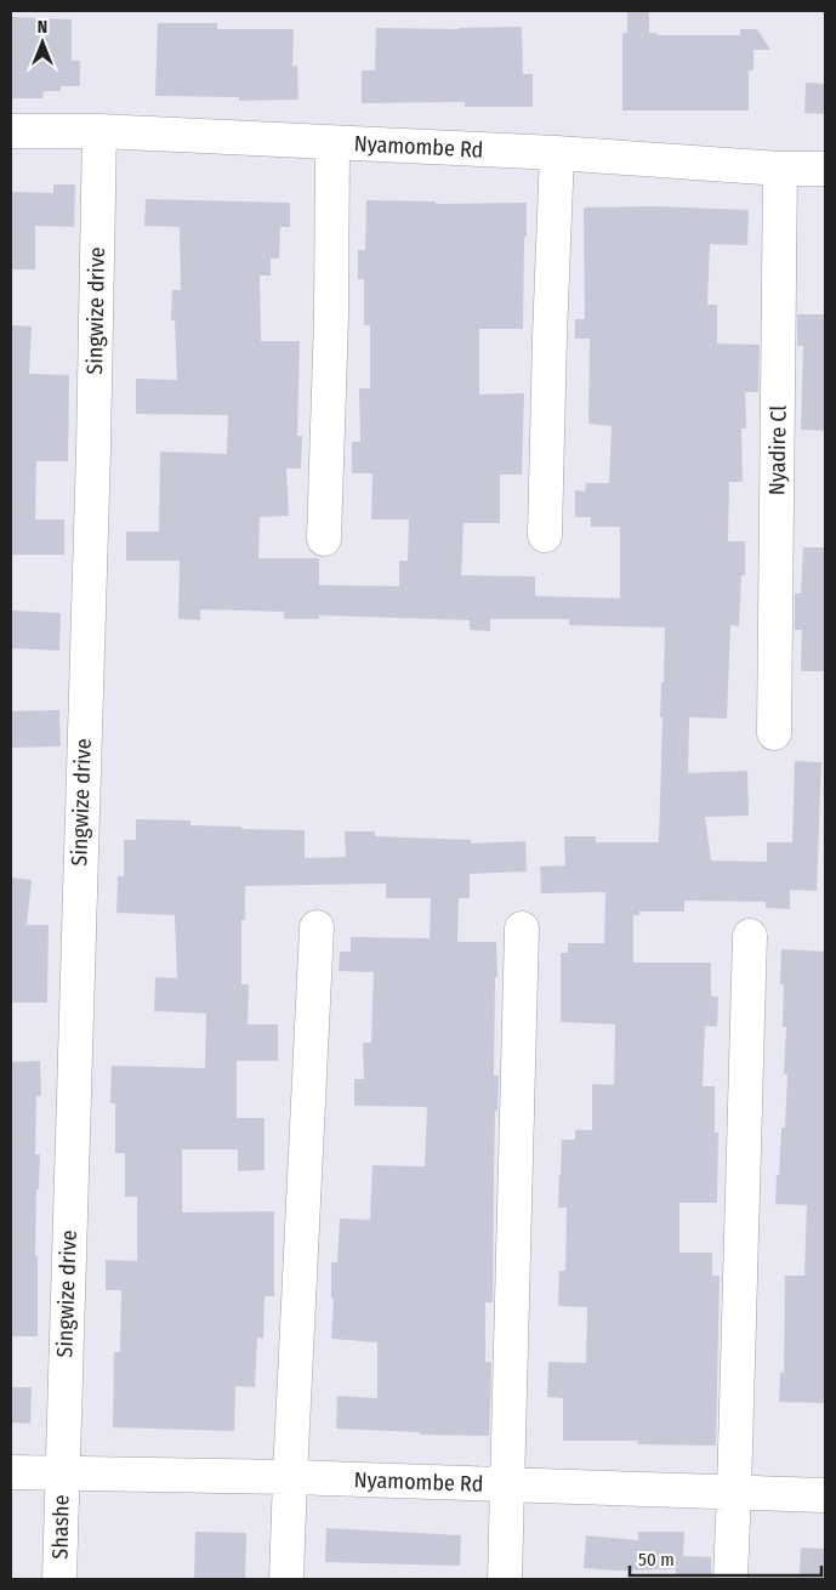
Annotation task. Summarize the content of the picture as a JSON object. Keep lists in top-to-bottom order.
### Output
{
  "streets": {
    "street": [
      "Nyamombe Rd",
      "Singwize drive",
      "Nyadire Cl",
      "Shashe"
    ]
  },
  "crossings": [
    ["Nyamombe Rd", "Singwize drive"],
    ["Nyamombe Rd", "Nyadire Cl"],
    ["Nyamombe Rd", "Shashe"],
    ["Singwize drive", "Shashe"]
  ],
  "scale_bar": "50 m",
  "north": "top"
}
